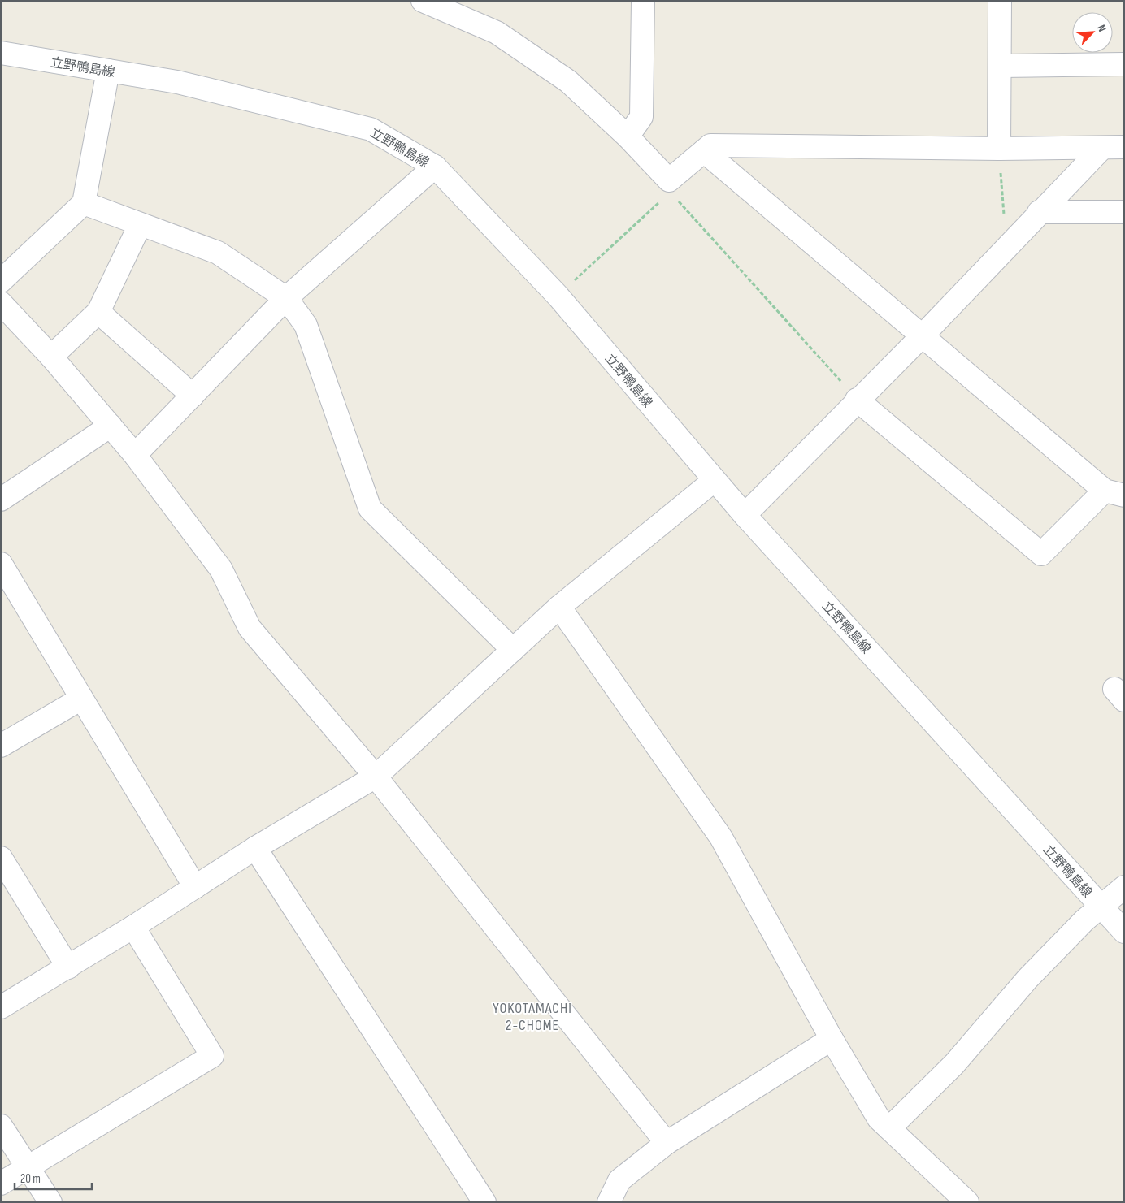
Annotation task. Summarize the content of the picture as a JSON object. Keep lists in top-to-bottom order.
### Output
{
  "streets": {
    "street": ["立野鴨島線"]
  },
  "districts": ["YOKOTAMACHI 2-CHOME"],
  "scale_bar": "20 m",
  "north": "top right"
}
